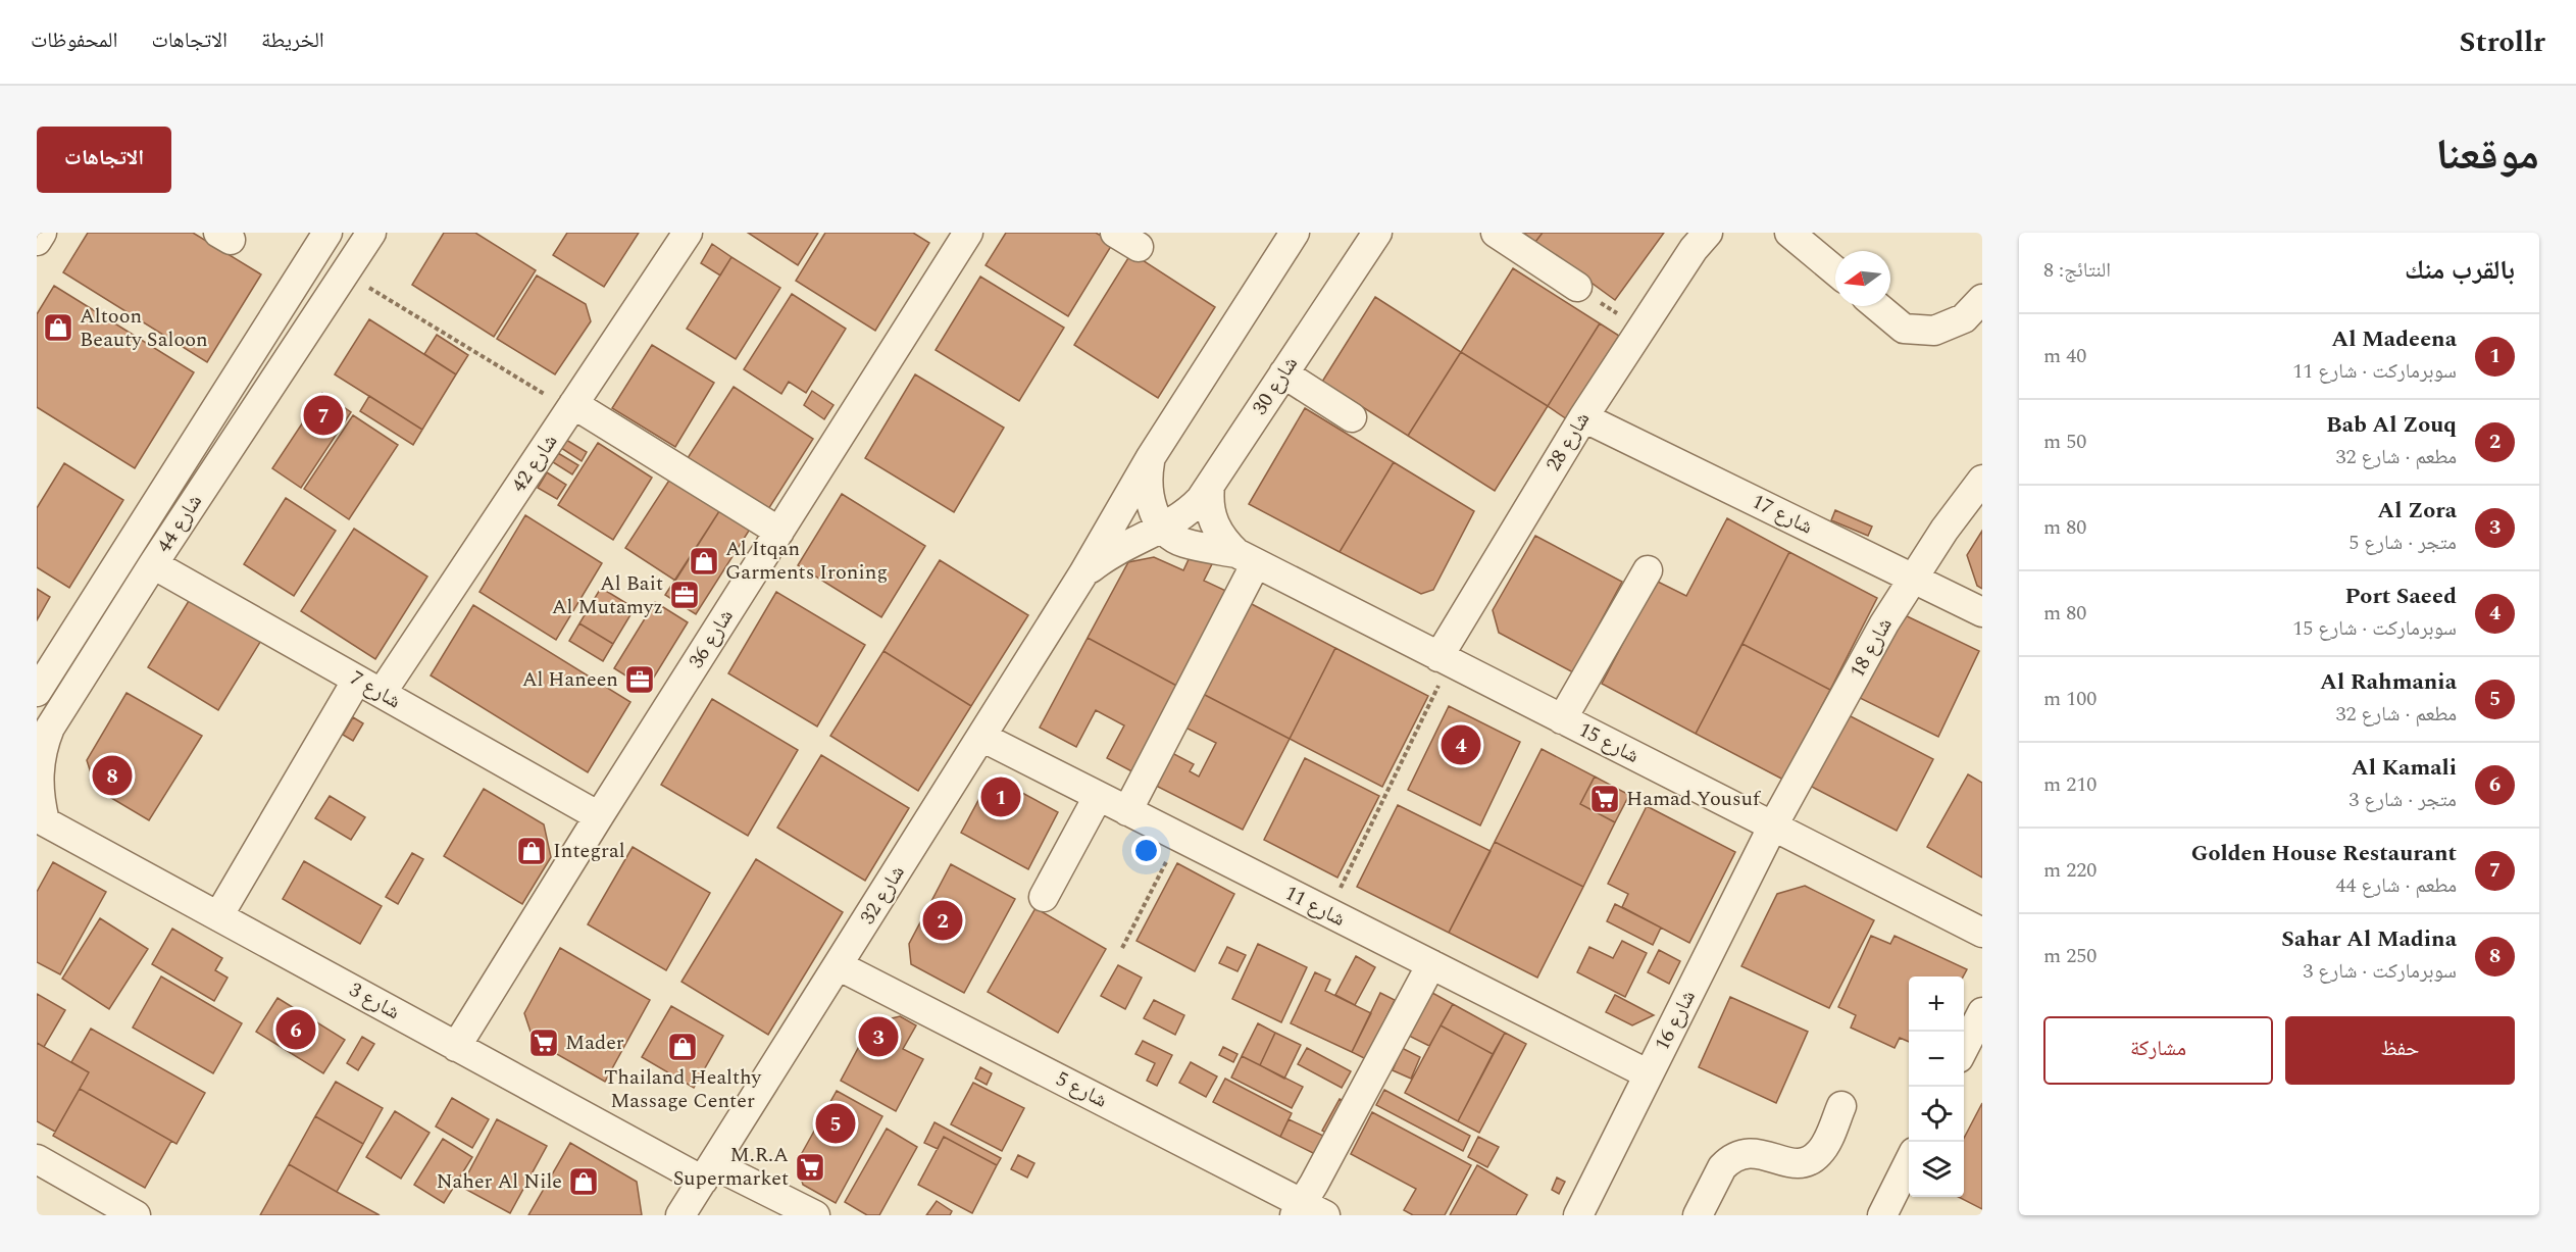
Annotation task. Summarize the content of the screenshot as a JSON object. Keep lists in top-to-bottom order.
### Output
{
  "streets": {
    "street": [
      "شارع 30",
      "شارع 28",
      "شارع 42",
      "شارع 17",
      "شارع 44",
      "شارع 36",
      "شارع 18",
      "شارع 7",
      "شارع 15",
      "شارع 32",
      "شارع 11",
      "شارع 3",
      "شارع 16",
      "شارع 5"
    ]
  },
  "crossings": [
    ["شارع 30", "شارع 15"],
    ["شارع 30", "شارع 32"],
    ["شارع 28", "شارع 17"],
    ["شارع 28", "شارع 15"],
    ["شارع 42", "شارع 7"],
    ["شارع 42", "شارع 3"],
    ["شارع 17", "شارع 18"],
    ["شارع 44", "شارع 7"],
    ["شارع 44", "شارع 3"],
    ["شارع 36", "شارع 7"],
    ["شارع 36", "شارع 3"],
    ["شارع 18", "شارع 15"],
    ["شارع 18", "شارع 16"],
    ["شارع 15", "شارع 32"],
    ["شارع 15", "شارع 16"],
    ["شارع 32", "شارع 11"],
    ["شارع 32", "شارع 3"],
    ["شارع 32", "شارع 5"],
    ["شارع 11", "شارع 16"]
  ],
  "places": {
    "shop": [
      "Altoon Beauty Saloon",
      "Al Itqan Garments Ironing",
      "Integral",
      "Thailand Healthy Massage Center",
      "Naher Al Nile"
    ],
    "office": ["Al Bait Al Mutamyz", "Al Haneen"],
    "supermarket": ["Hamad Yousuf", "Mader", "M.R.A Supermarket"]
  },
  "north": "left",
  "page": {
    "header": "Strollr",
    "nav": ["الخريطة", "الاتجاهات", "المحفوظات"],
    "title": "موقعنا",
    "buttons": [
      "الاتجاهات",
      ["حفظ", "مشاركة"]
    ],
    "heading": ["بالقرب منك", "النتائج: 8"],
    "list": [
      {
        "mark": "1",
        "name": "Al Madeena",
        "note": "سوبرماركت · شارع 11",
        "value": "40 m"
      },
      {
        "mark": "2",
        "name": "Bab Al Zouq",
        "note": "مطعم · شارع 32",
        "value": "50 m"
      },
      {
        "mark": "3",
        "name": "Al Zora",
        "note": "متجر · شارع 5",
        "value": "80 m"
      },
      {
        "mark": "4",
        "name": "Port Saeed",
        "note": "سوبرماركت · شارع 15",
        "value": "80 m"
      },
      {
        "mark": "5",
        "name": "Al Rahmania",
        "note": "مطعم · شارع 32",
        "value": "100 m"
      },
      {
        "mark": "6",
        "name": "Al Kamali",
        "note": "متجر · شارع 3",
        "value": "210 m"
      },
      {
        "mark": "7",
        "name": "Golden House Restaurant",
        "note": "مطعم · شارع 44",
        "value": "220 m"
      },
      {
        "mark": "8",
        "name": "Sahar Al Madina",
        "note": "سوبرماركت · شارع 3",
        "value": "250 m"
      }
    ],
    "pins": [
      "7",
      "4",
      "8",
      "1",
      "2",
      "6",
      "3",
      "5"
    ],
    "map_buttons": ["+", "−"]
  }
}
